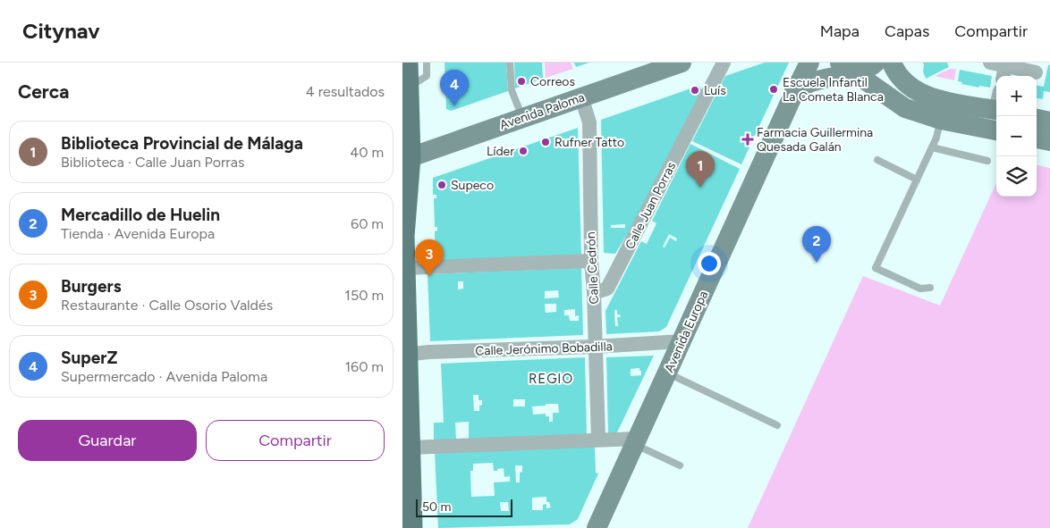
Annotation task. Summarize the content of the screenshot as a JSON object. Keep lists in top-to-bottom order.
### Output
{
  "streets": {
    "main road": ["Avenida Paloma", "Avenida Europa"],
    "street": ["Calle Juan Porras", "Calle Cedrón", "Calle Jerónimo Bobadilla"]
  },
  "crossings": [
    ["Avenida Paloma", "Calle Cedrón"],
    ["Calle Juan Porras", "Calle Cedrón"],
    ["Calle Cedrón", "Calle Jerónimo Bobadilla"],
    ["Avenida Europa", "Calle Jerónimo Bobadilla"]
  ],
  "districts": ["REGIO"],
  "places": {
    "other": [
      "Correos",
      "Escuela Infantil La Cometa Blanca",
      "Luís",
      "Rufner Tatto",
      "Líder",
      "Supeco"
    ],
    "health": ["Farmacia Guillermina Quesada Galán"]
  },
  "scale_bar": "50 m",
  "page": {
    "header": "Citynav",
    "nav": ["Mapa", "Capas", "Compartir"],
    "heading": ["Cerca", "4 resultados"],
    "pins": [
      "4",
      "1",
      "2",
      "3"
    ],
    "map_buttons": ["+", "−"],
    "list": [
      {
        "mark": "1",
        "name": "Biblioteca Provincial de Málaga",
        "note": "Biblioteca · Calle Juan Porras",
        "value": "40 m"
      },
      {
        "mark": "2",
        "name": "Mercadillo de Huelin",
        "note": "Tienda · Avenida Europa",
        "value": "60 m"
      },
      {
        "mark": "3",
        "name": "Burgers",
        "note": "Restaurante · Calle Osorio Valdés",
        "value": "150 m"
      },
      {
        "mark": "4",
        "name": "SuperZ",
        "note": "Supermercado · Avenida Paloma",
        "value": "160 m"
      }
    ],
    "buttons": ["Guardar", "Compartir"],
    "scale": "50 m"
  }
}
